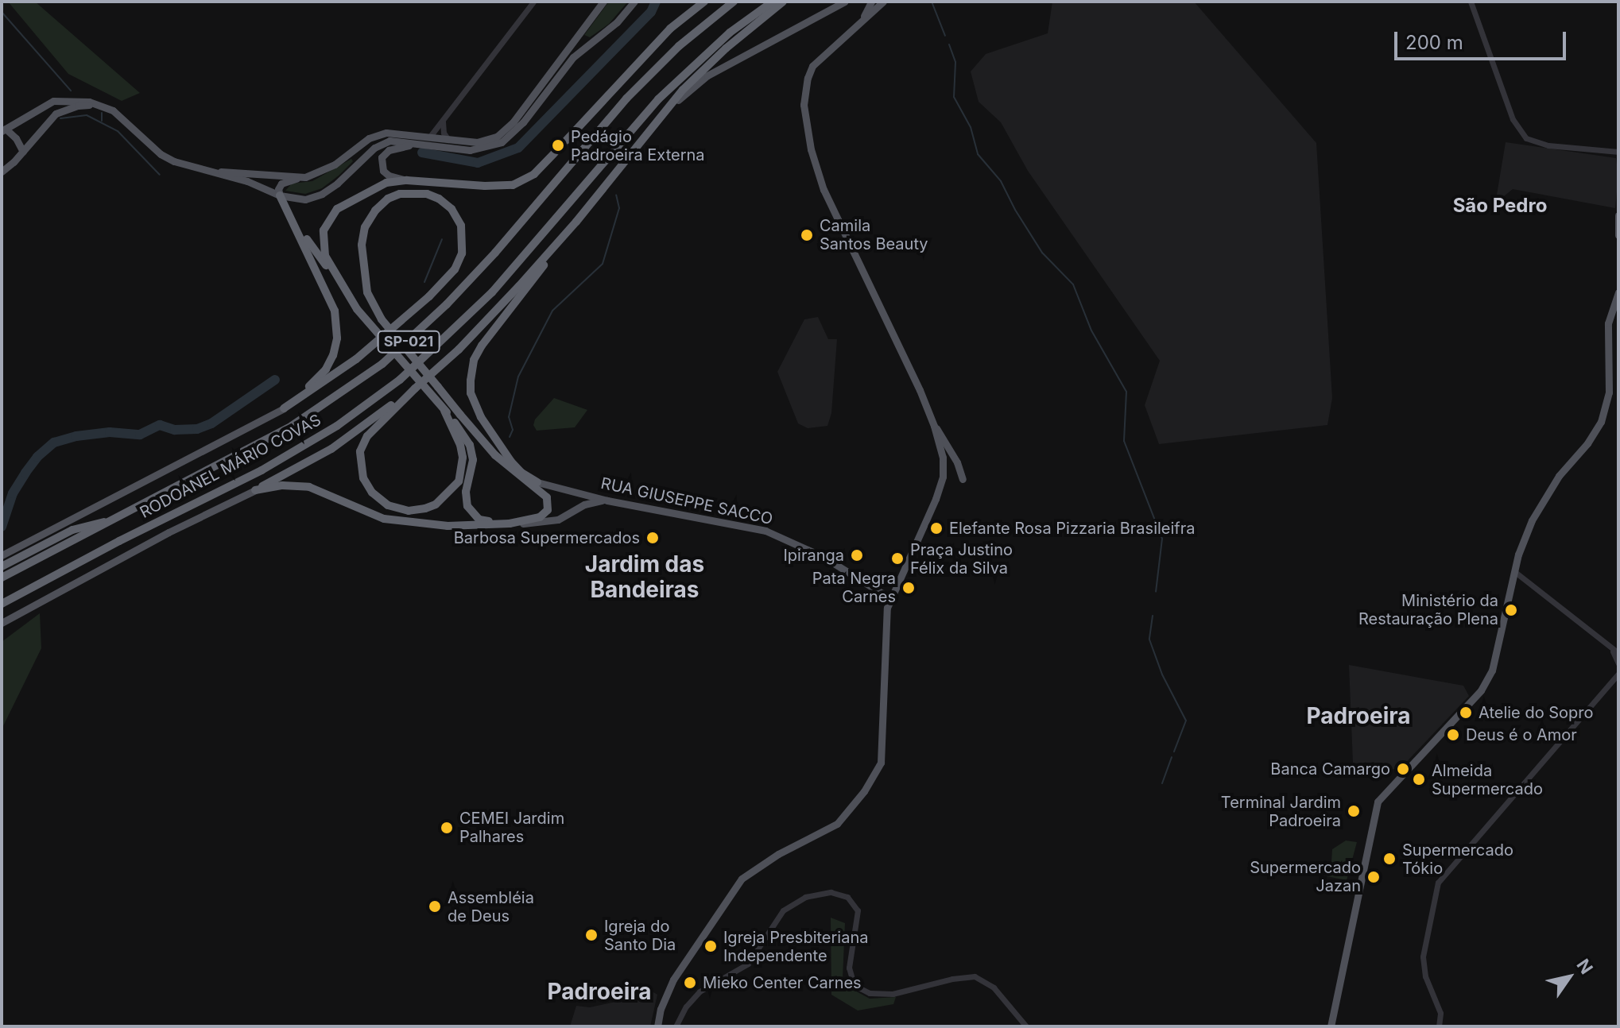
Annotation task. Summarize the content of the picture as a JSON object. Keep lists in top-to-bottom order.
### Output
{
  "streets": {
    "highway": ["SP-021", "RODOANEL MÁRIO COVAS"],
    "main road": ["RUA GIUSEPPE SACCO"]
  },
  "districts": [
    "São Pedro",
    "Jardim das Bandeiras",
    "Padroeira",
    "Padroeira"
  ],
  "places": [
    "Pedágio Padroeira Externa",
    "Camila Santos Beauty",
    "Elefante Rosa Pizzaria Brasileifra",
    "Barbosa Supermercados",
    "Ipiranga",
    "Praça Justino Félix da Silva",
    "Pata Negra Carnes",
    "Ministério da Restauração Plena",
    "Atelie do Sopro",
    "Deus é o Amor",
    "Banca Camargo",
    "Almeida Supermercado",
    "Terminal Jardim Padroeira",
    "CEMEI Jardim Palhares",
    "Supermercado Tókio",
    "Supermercado Jazan",
    "Assembléia de Deus",
    "Igreja do Santo Dia",
    "Igreja Presbiteriana Independente",
    "Mieko Center Carnes"
  ],
  "scale_bar": "200 m",
  "north": "top right"
}
